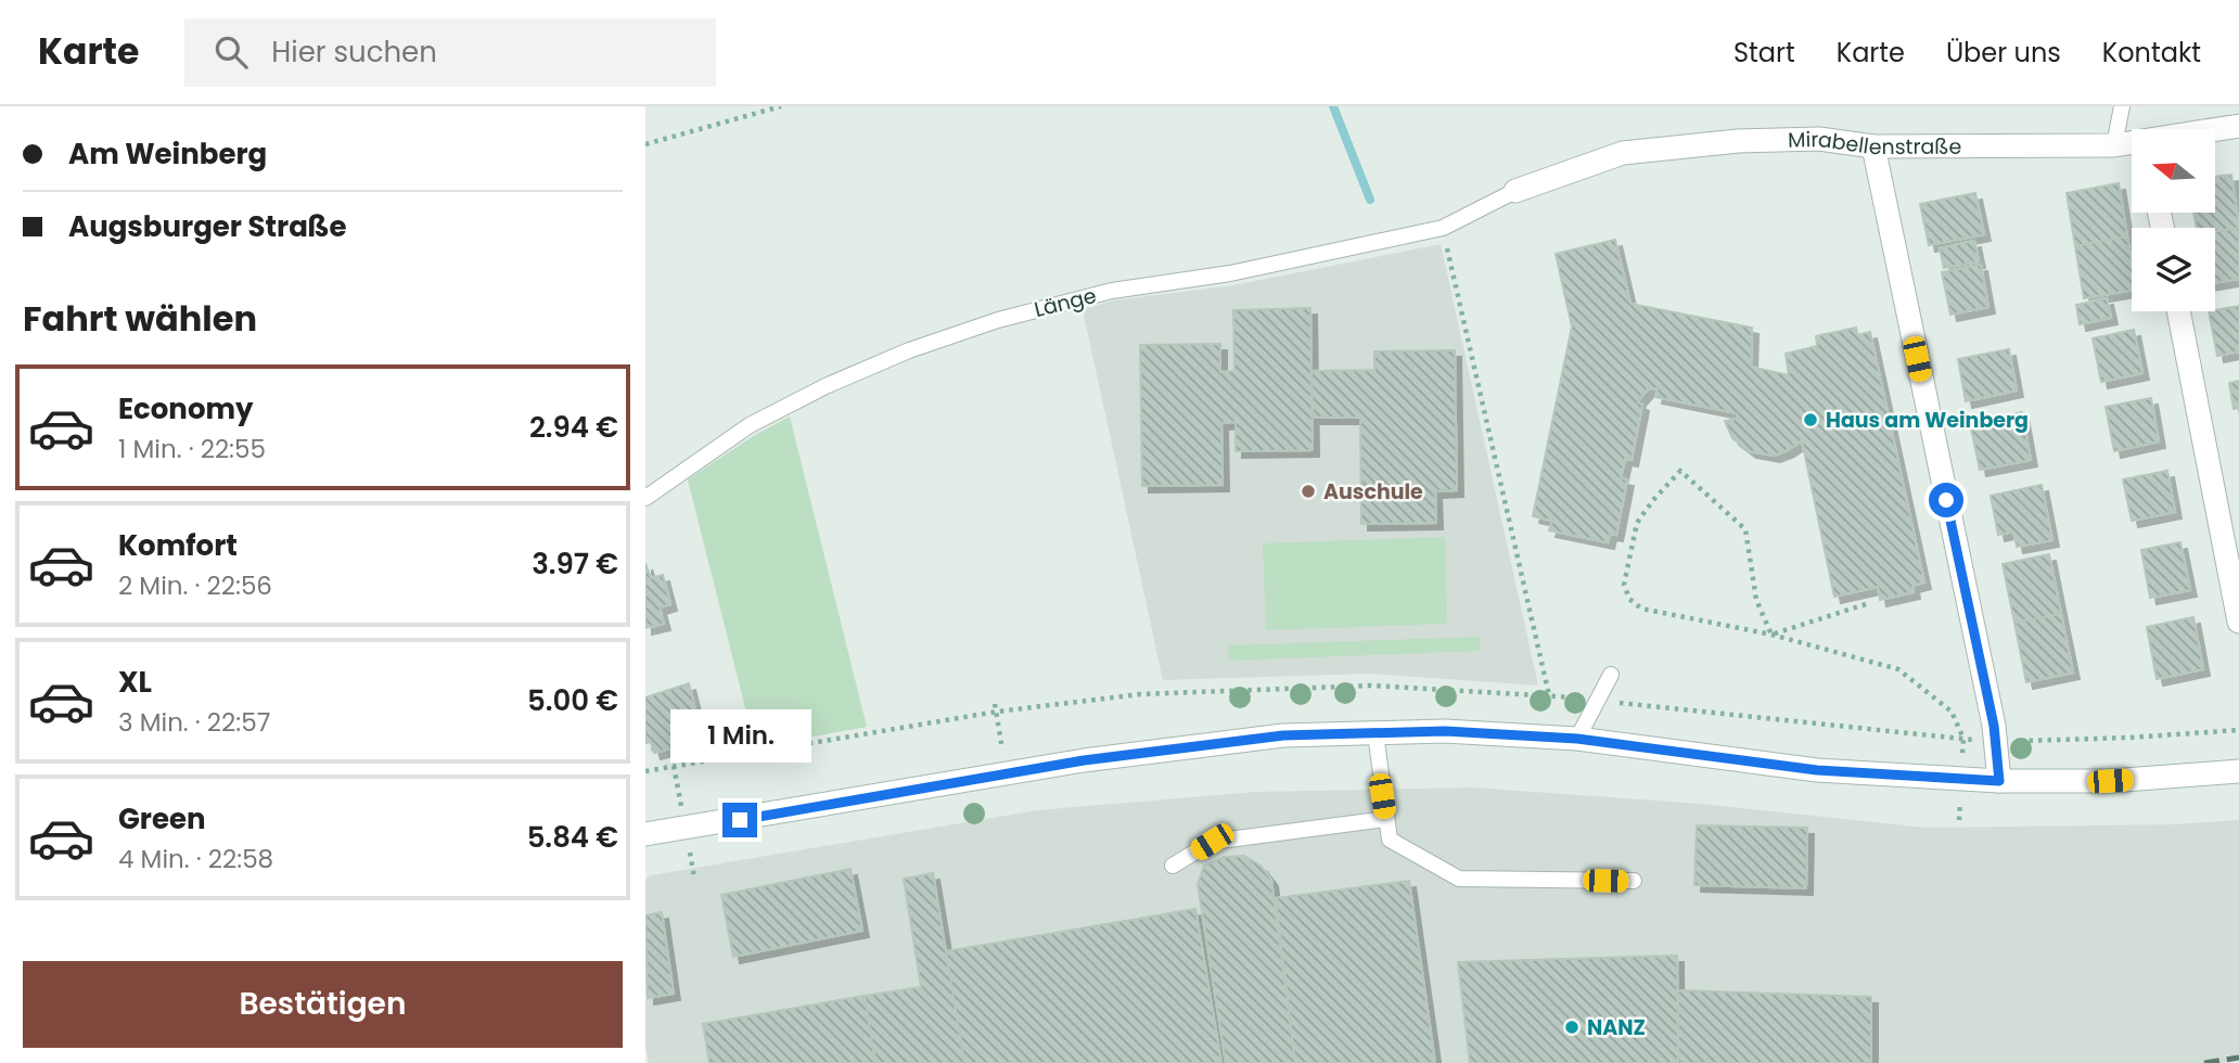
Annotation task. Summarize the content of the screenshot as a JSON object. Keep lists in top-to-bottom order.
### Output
{
  "streets": {
    "street": ["Mirabellenstraße"],
    "lane": ["Länge"]
  },
  "crossings": [
    ["Mirabellenstraße", "Länge"]
  ],
  "places": ["Haus am Weinberg", "Auschule", "NANZ"],
  "north": "left",
  "page": {
    "header": "Karte",
    "search": "Hier suchen",
    "nav": [
      "Start",
      "Karte",
      "Über uns",
      "Kontakt"
    ],
    "banner": ["Am Weinberg", "Augsburger Straße"],
    "heading": "Fahrt wählen",
    "list": [
      {
        "name": "Economy",
        "note": "1 Min. · 22:55",
        "value": "2.94 €"
      },
      {
        "name": "Komfort",
        "note": "2 Min. · 22:56",
        "value": "3.97 €"
      },
      {
        "name": "XL",
        "note": "3 Min. · 22:57",
        "value": "5.00 €"
      },
      {
        "name": "Green",
        "note": "4 Min. · 22:58",
        "value": "5.84 €"
      }
    ],
    "bubble": "1 Min.",
    "buttons": "Bestätigen"
  }
}
